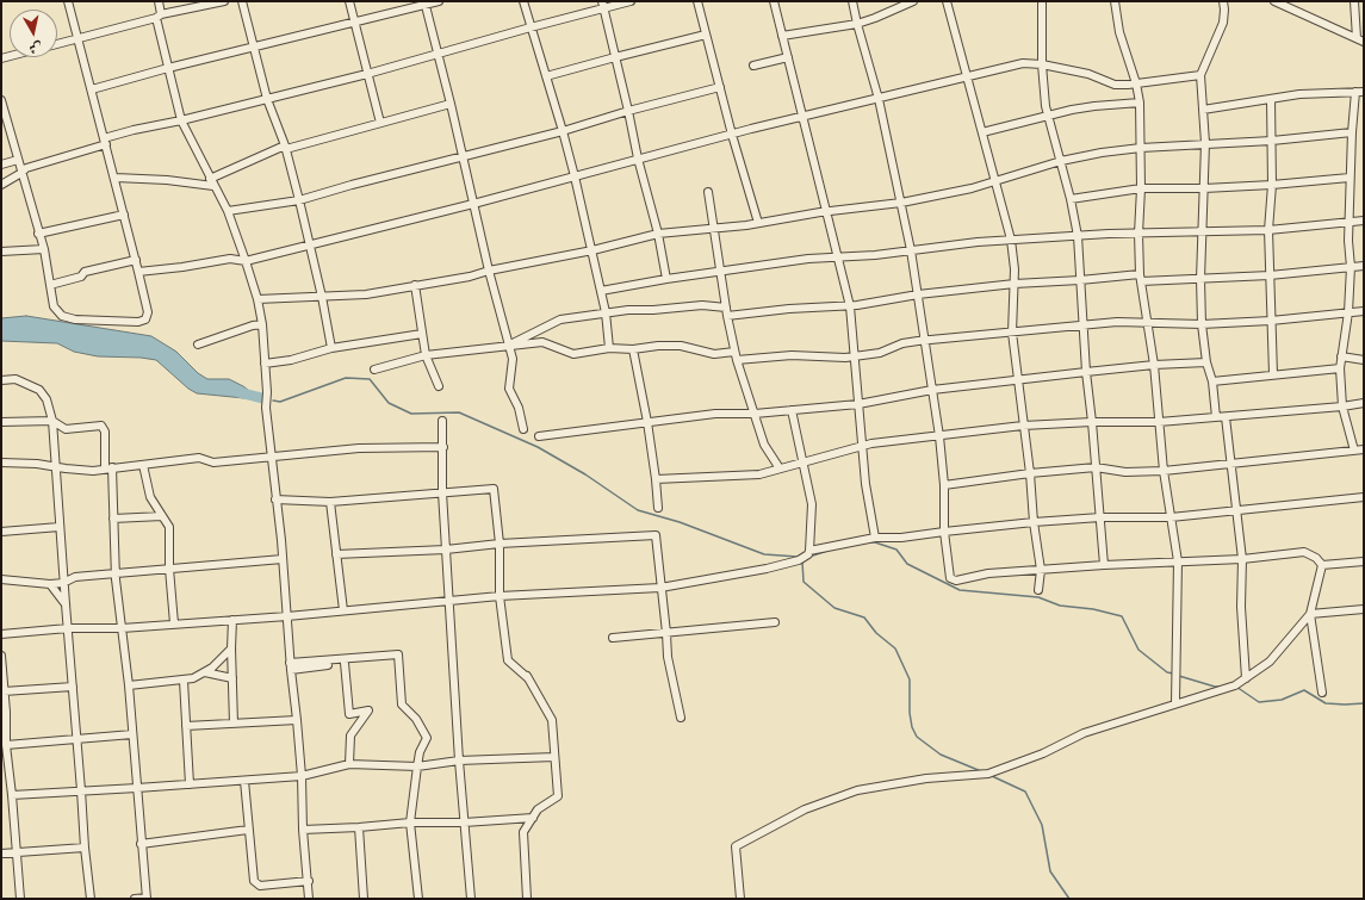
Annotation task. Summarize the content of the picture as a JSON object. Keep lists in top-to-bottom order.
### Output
{
  "north": "bottom"
}
